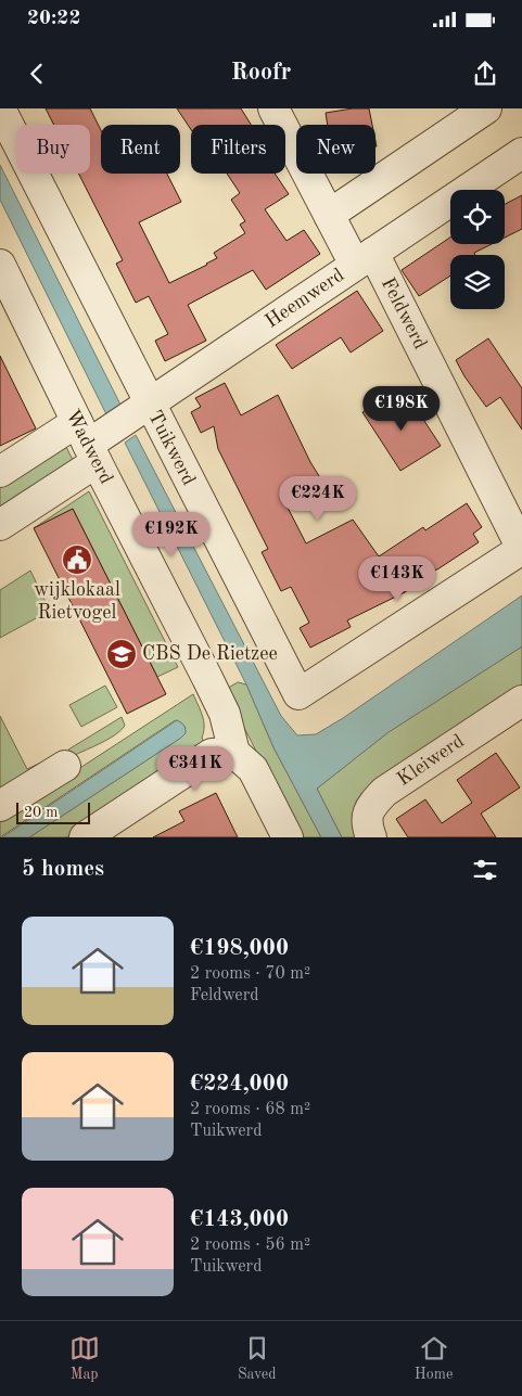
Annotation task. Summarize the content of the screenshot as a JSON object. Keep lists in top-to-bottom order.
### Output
{
  "streets": {
    "street": [
      "Heemwerd",
      "Feldwerd",
      "Wadwerd",
      "Tuikwerd",
      "Kleiwerd"
    ]
  },
  "crossings": [
    ["Heemwerd", "Feldwerd"],
    ["Heemwerd", "Wadwerd"],
    ["Heemwerd", "Tuikwerd"],
    ["Feldwerd", "Tuikwerd"]
  ],
  "places": {
    "public building": ["wijklokaal Rietvogel"],
    "school or university": ["CBS De Rietzee"]
  },
  "scale_bar": "20 m",
  "page": {
    "status": "20:22",
    "header": "Roofr",
    "chip": [
      "Buy",
      "Rent",
      "Filters",
      "New"
    ],
    "price": [
      "€198K",
      "€224K",
      "€192K",
      "€143K",
      "€341K"
    ],
    "scale": "20 m",
    "heading": "5 homes",
    "list": [
      {
        "name": "€198,000",
        "note": "2 rooms · 70 m² · Feldwerd"
      },
      {
        "name": "€224,000",
        "note": "2 rooms · 68 m² · Tuikwerd"
      },
      {
        "name": "€143,000",
        "note": "2 rooms · 56 m² · Tuikwerd"
      }
    ],
    "tabs": ["Map", "Saved", "Home"]
  }
}
